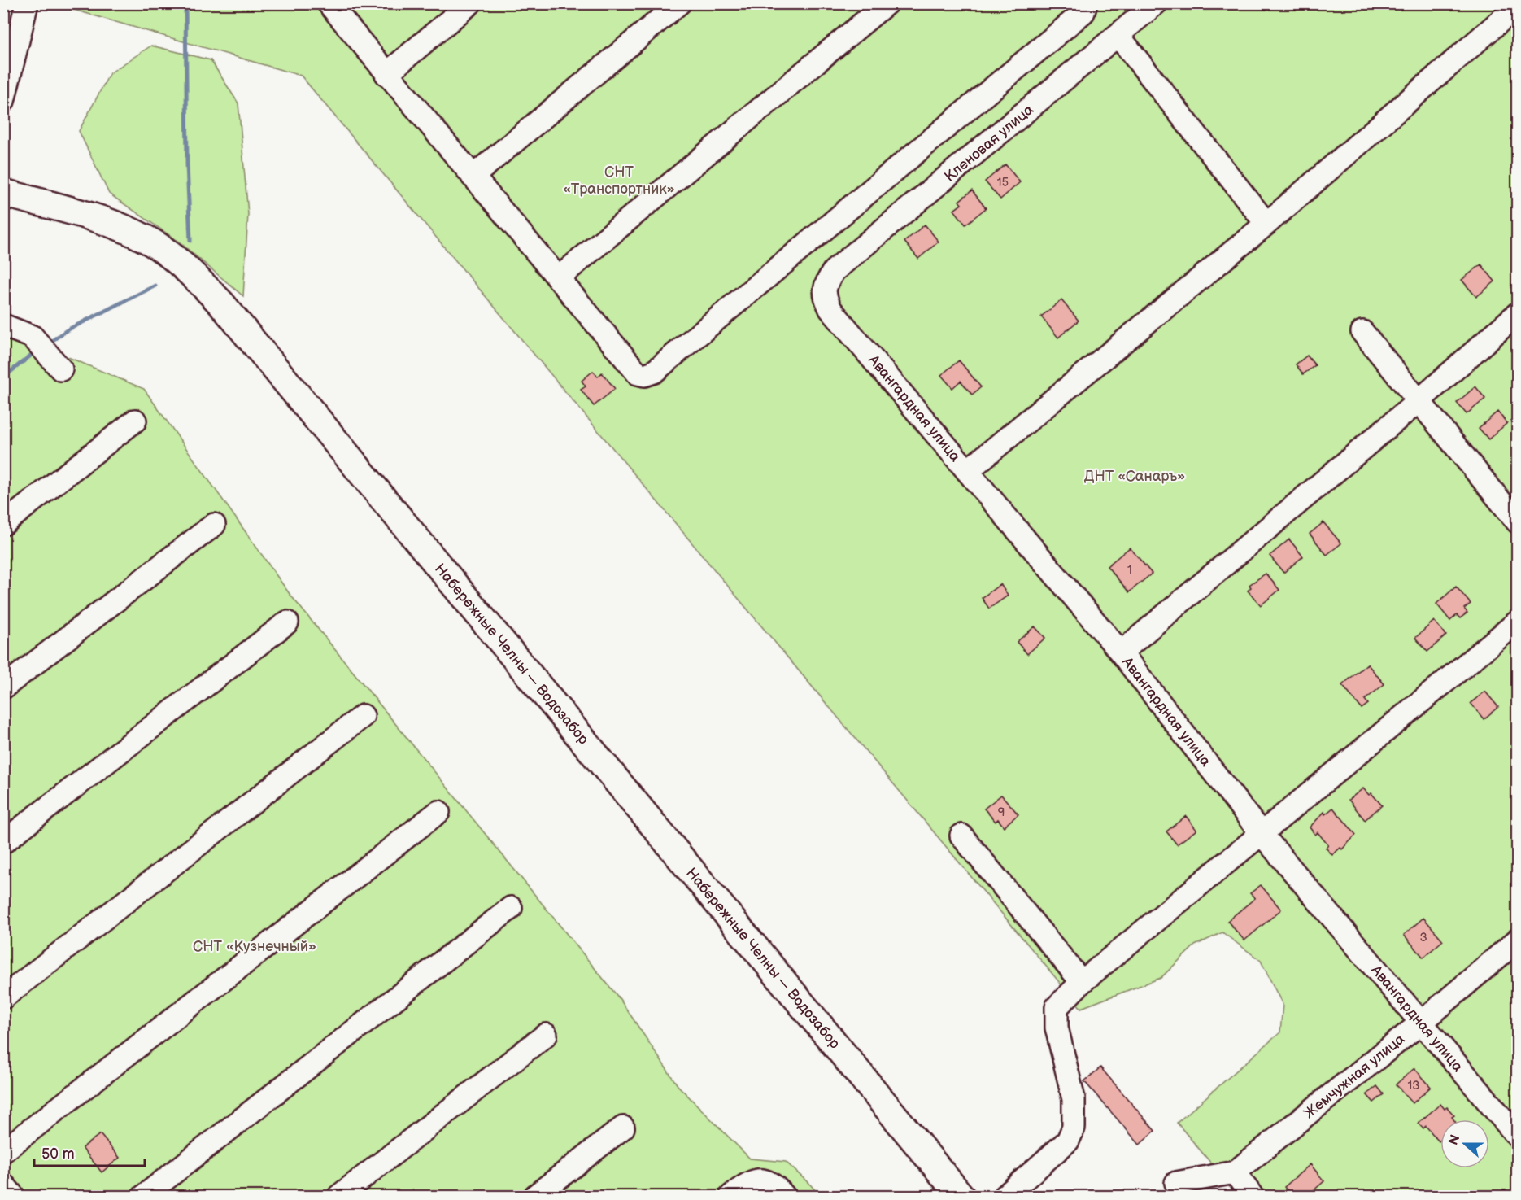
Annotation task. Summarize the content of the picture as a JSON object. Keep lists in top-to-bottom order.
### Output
{
  "streets": {
    "main road": ["Набережные Челны — Водозабор"],
    "street": ["Кленовая улица", "Авангардная улица", "Жемчужная улица"]
  },
  "crossings": [
    ["Кленовая улица", "Авангардная улица"],
    ["Авангардная улица", "Жемчужная улица"]
  ],
  "parks": ["СНТ «Транспортник»", "ДНТ «Санаръ»", "СНТ «Кузнечный»"],
  "house_numbers": [
    "15",
    "1",
    "9",
    "3",
    "13"
  ],
  "scale_bar": "50 m",
  "north": "left"
}
